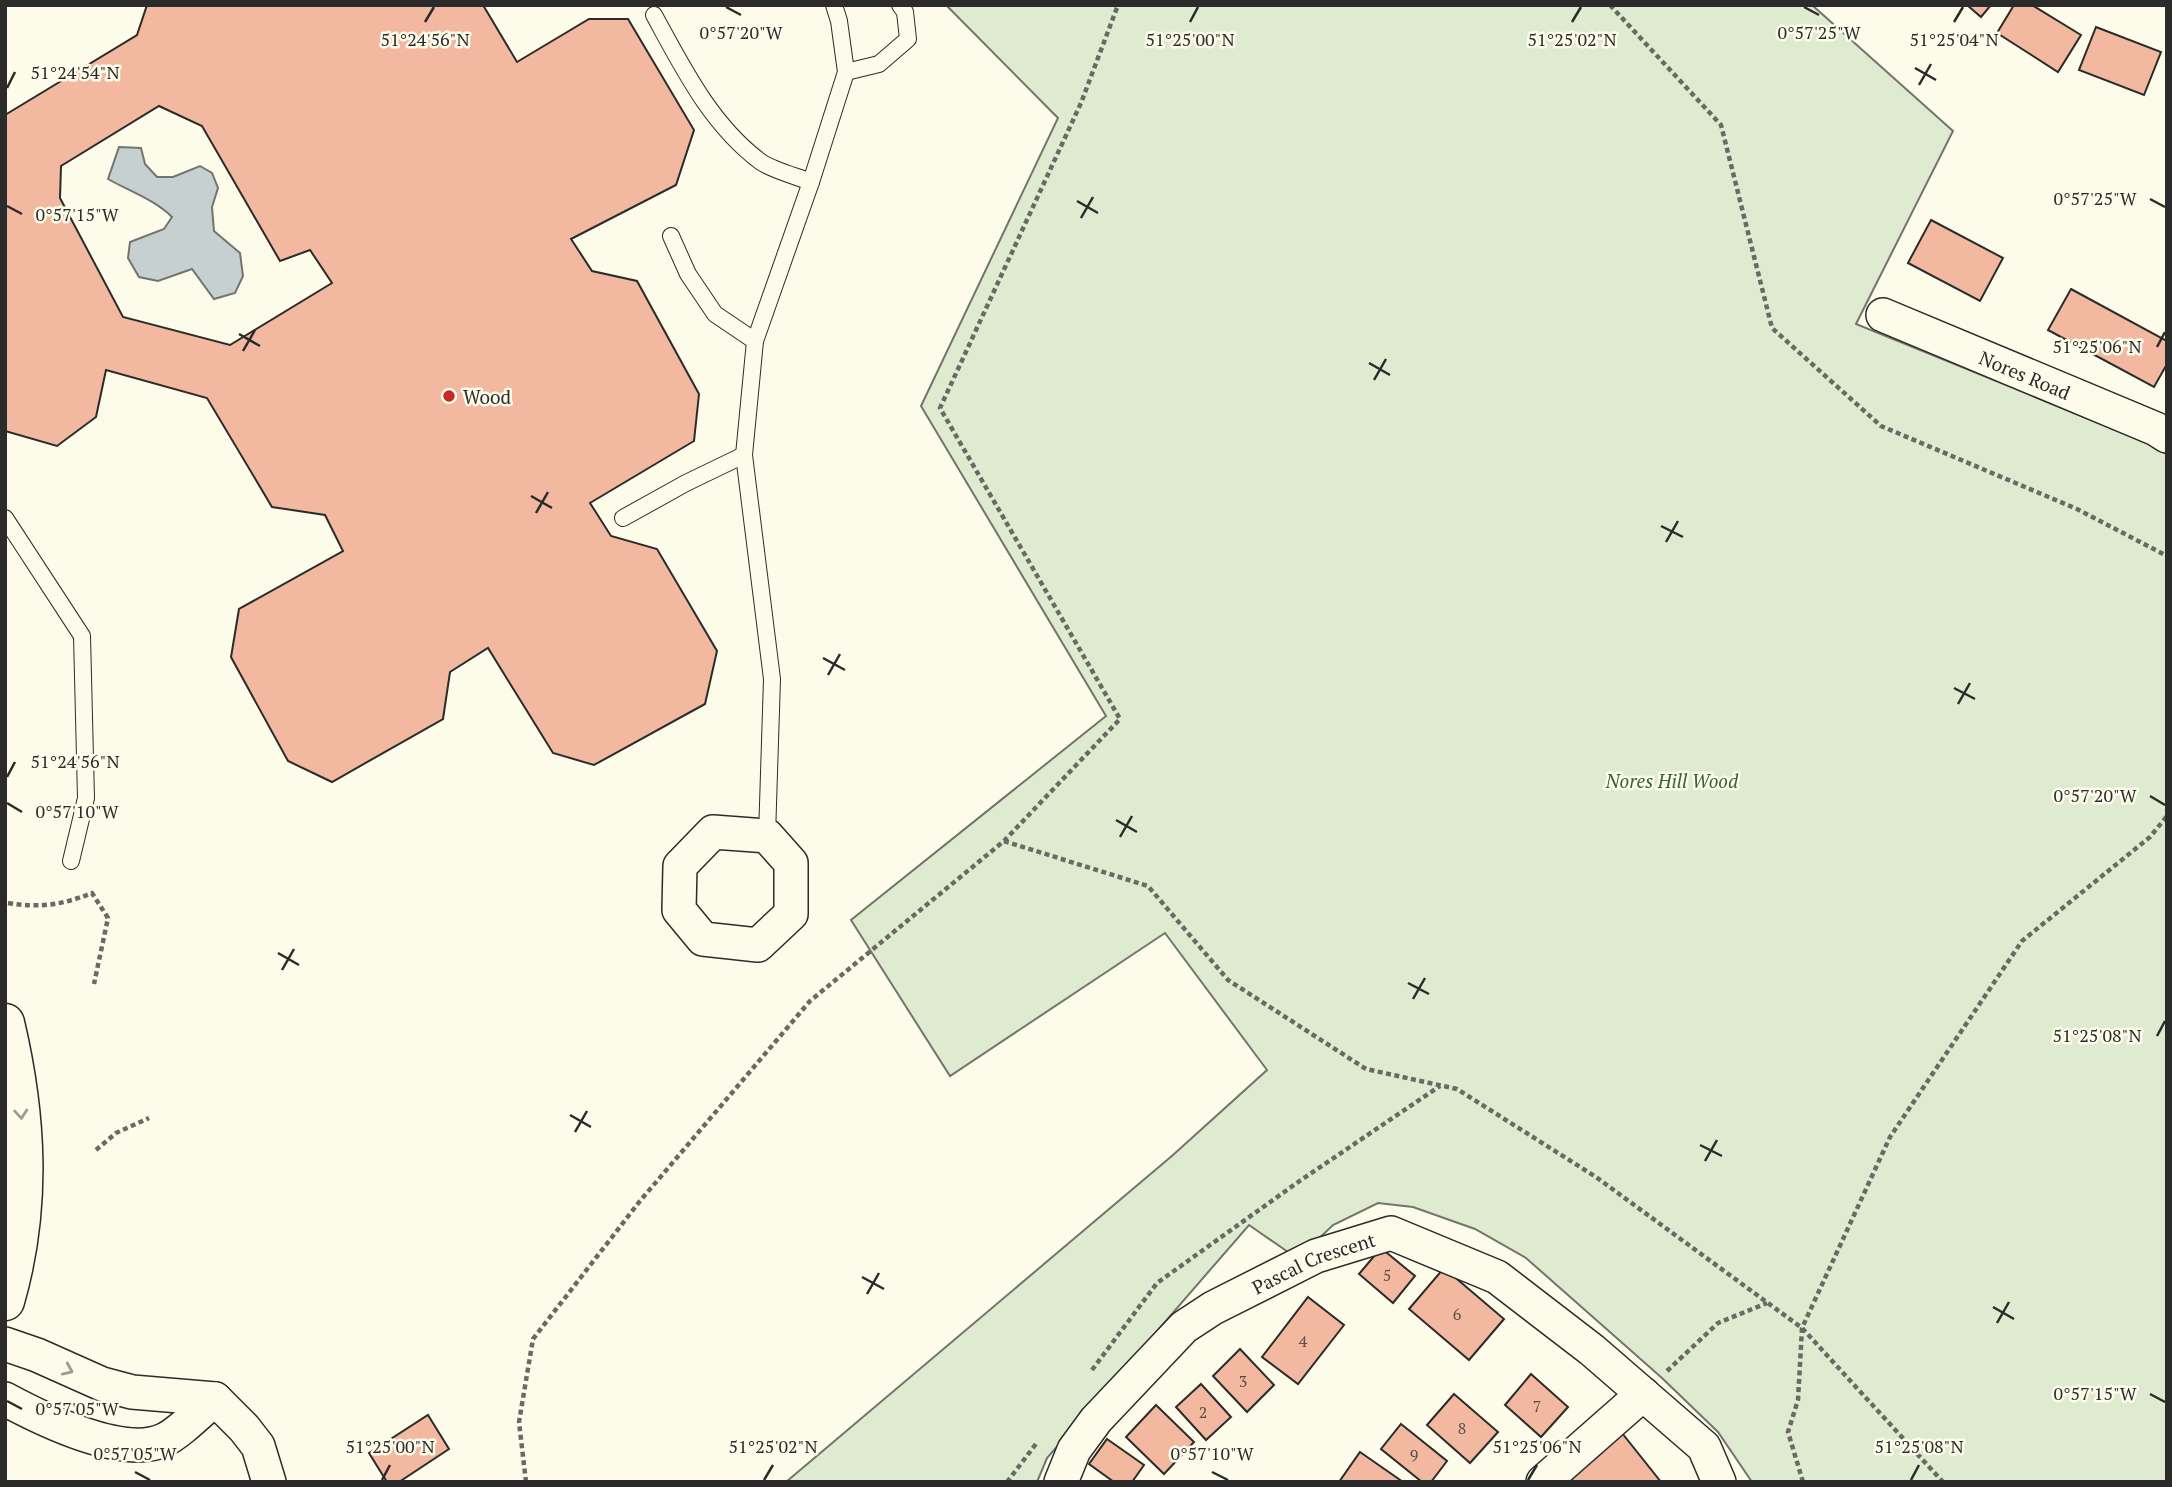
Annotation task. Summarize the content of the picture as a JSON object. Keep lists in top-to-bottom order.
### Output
{
  "streets": {
    "street": ["Nores Road", "Pascal Crescent"]
  },
  "parks": ["Nores Hill Wood"],
  "places": ["Wood"],
  "house_numbers": [
    "5",
    "6",
    "4",
    "3",
    "7",
    "2",
    "8",
    "9"
  ],
  "coordinates": [
    "0°57'20\"W",
    "0°57'25\"W",
    "51°24'56\"N",
    "51°25'00\"N",
    "51°25'02\"N",
    "51°25'04\"N",
    "51°24'54\"N",
    "0°57'15\"W",
    "51°25'06\"N",
    "0°57'10\"W",
    "51°25'08\"N",
    "0°57'05\"W"
  ]
}
